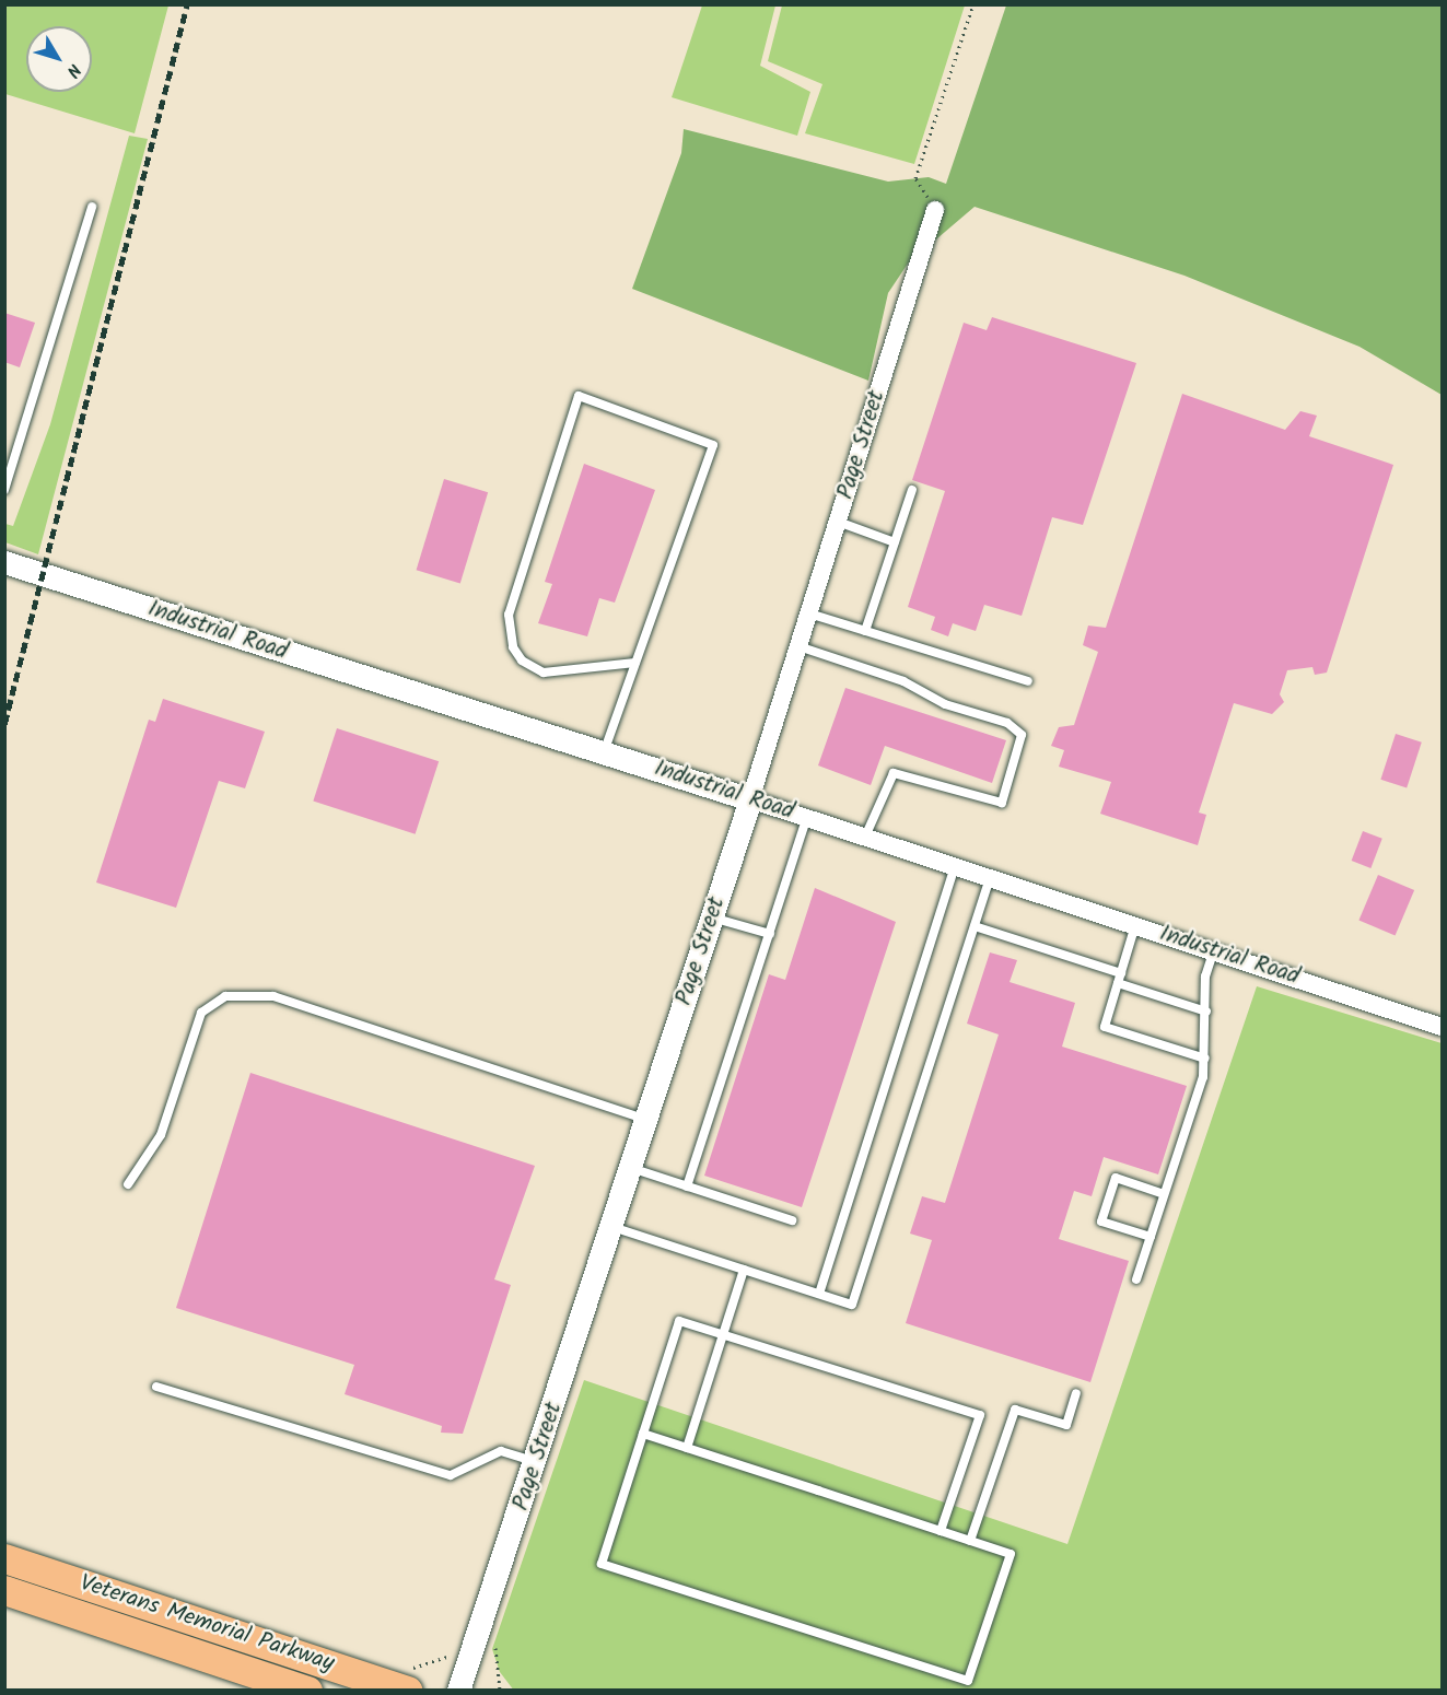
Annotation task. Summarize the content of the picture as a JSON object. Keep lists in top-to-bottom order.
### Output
{
  "streets": {
    "highway": ["Veterans Memorial Parkway"],
    "street": ["Page Street", "Industrial Road"]
  },
  "crossings": [
    ["Page Street", "Industrial Road"]
  ],
  "north": "bottom right"
}
